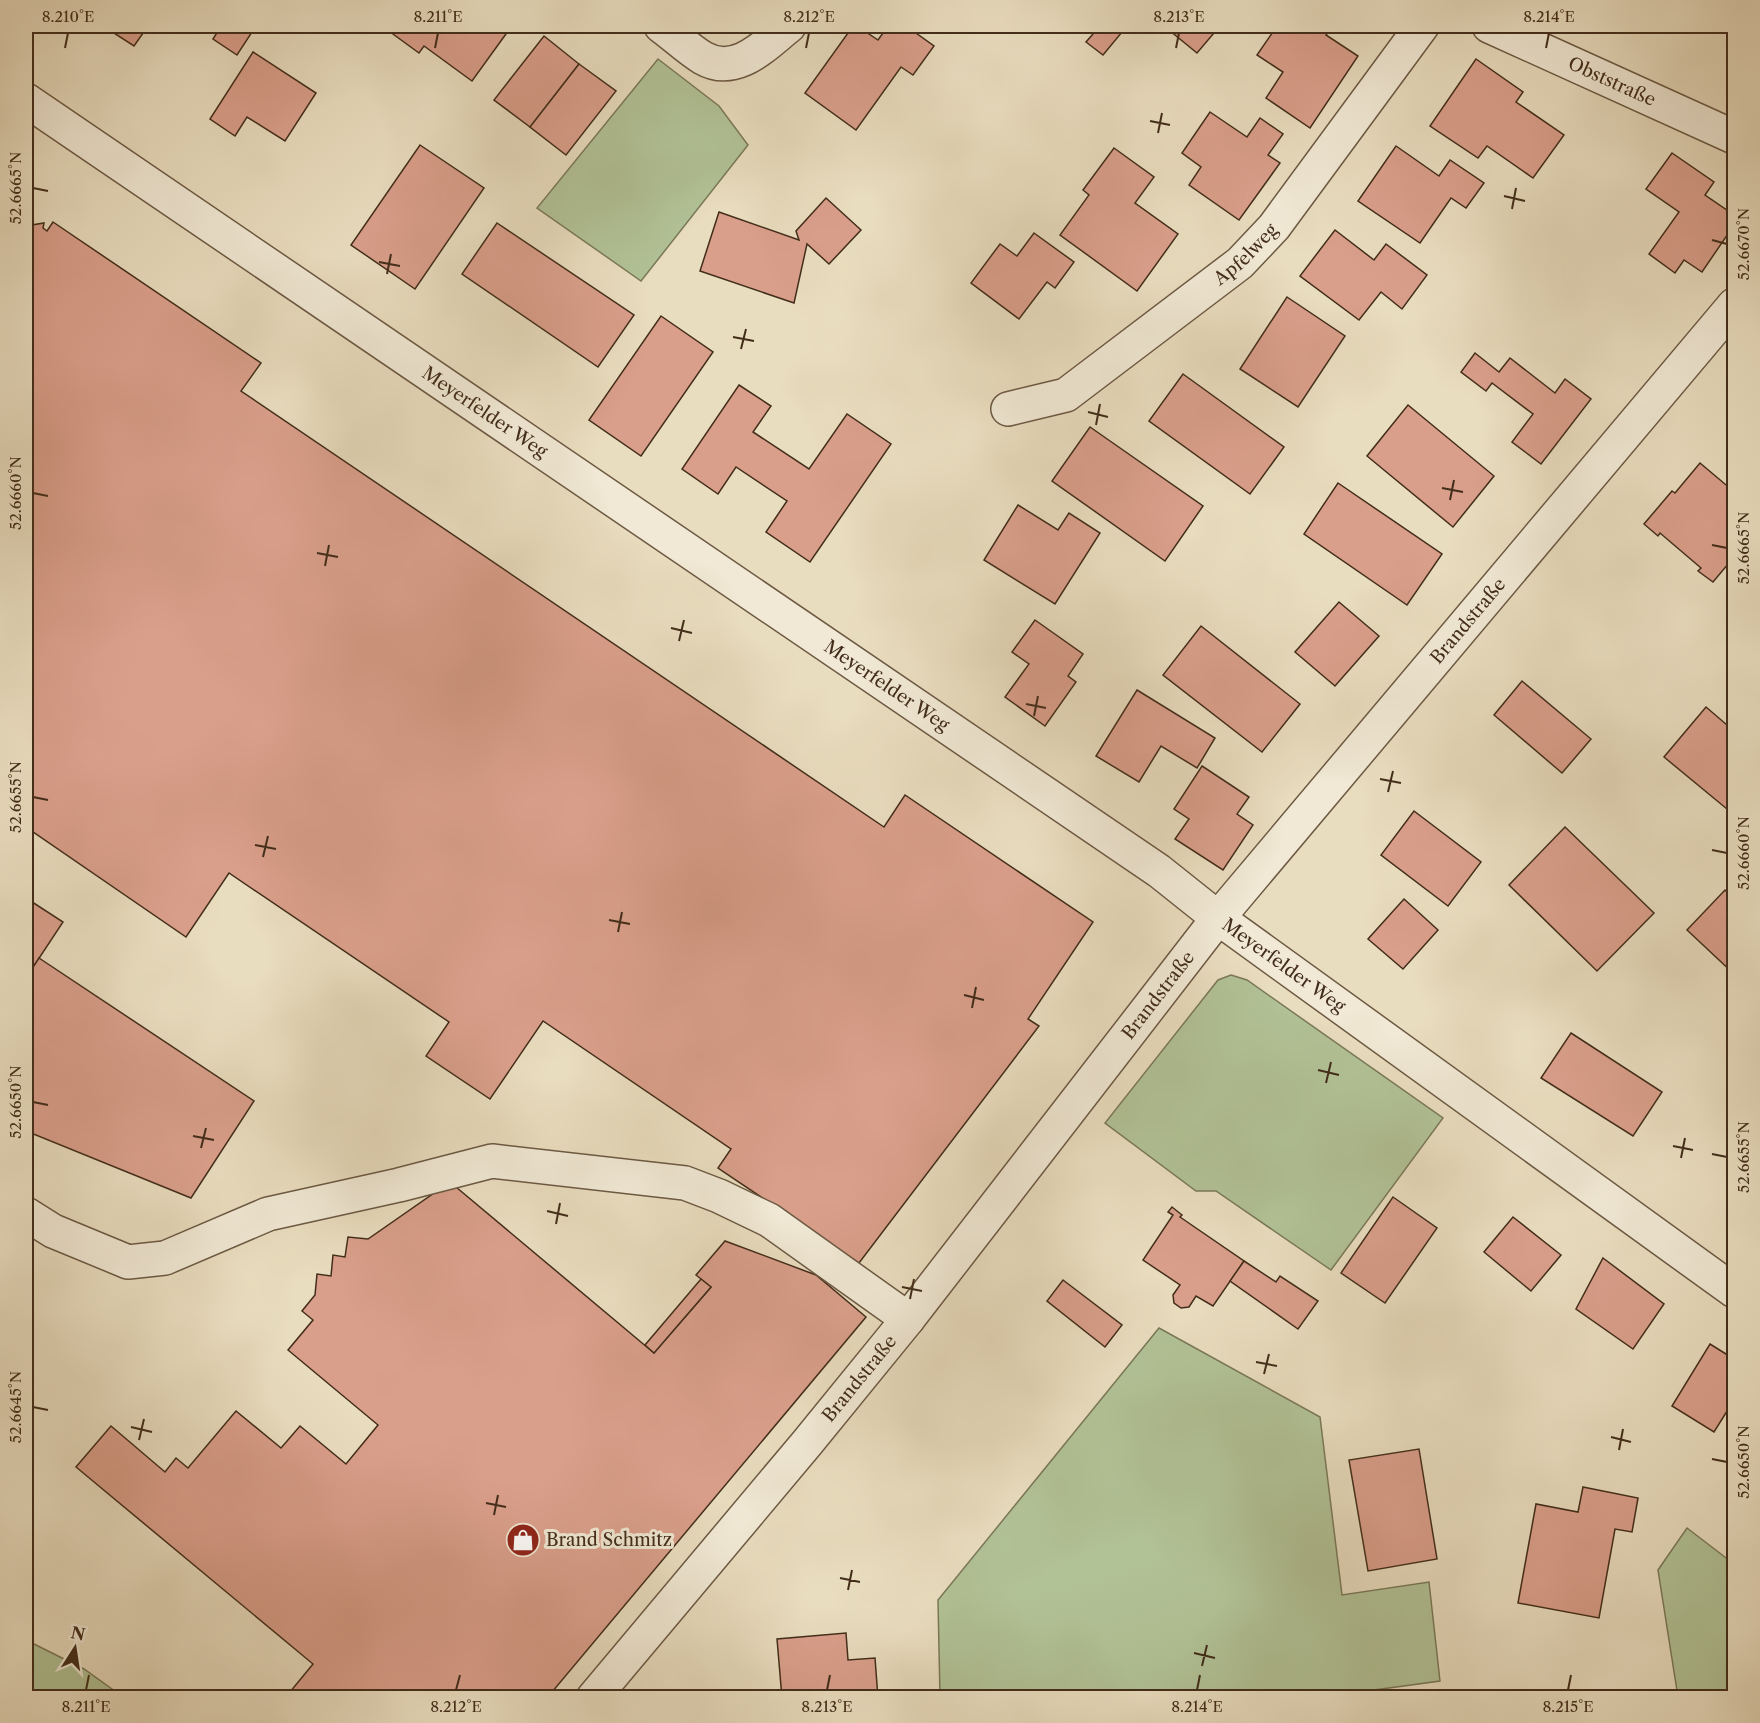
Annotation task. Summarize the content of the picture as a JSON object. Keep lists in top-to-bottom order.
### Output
{
  "streets": {
    "street": [
      "Obststraße",
      "Apfelweg",
      "Meyerfelder Weg",
      "Brandstraße"
    ]
  },
  "crossings": [
    ["Meyerfelder Weg", "Brandstraße"]
  ],
  "places": {
    "shop": ["Brand Schmitz"]
  },
  "north": "top",
  "coordinates": [
    "8.210°E",
    "8.211°E",
    "8.212°E",
    "8.213°E",
    "8.214°E",
    "52.6665°N",
    "52.6670°N",
    "52.6660°N",
    "52.6655°N",
    "52.6650°N",
    "52.6645°N",
    "8.215°E"
  ]
}
